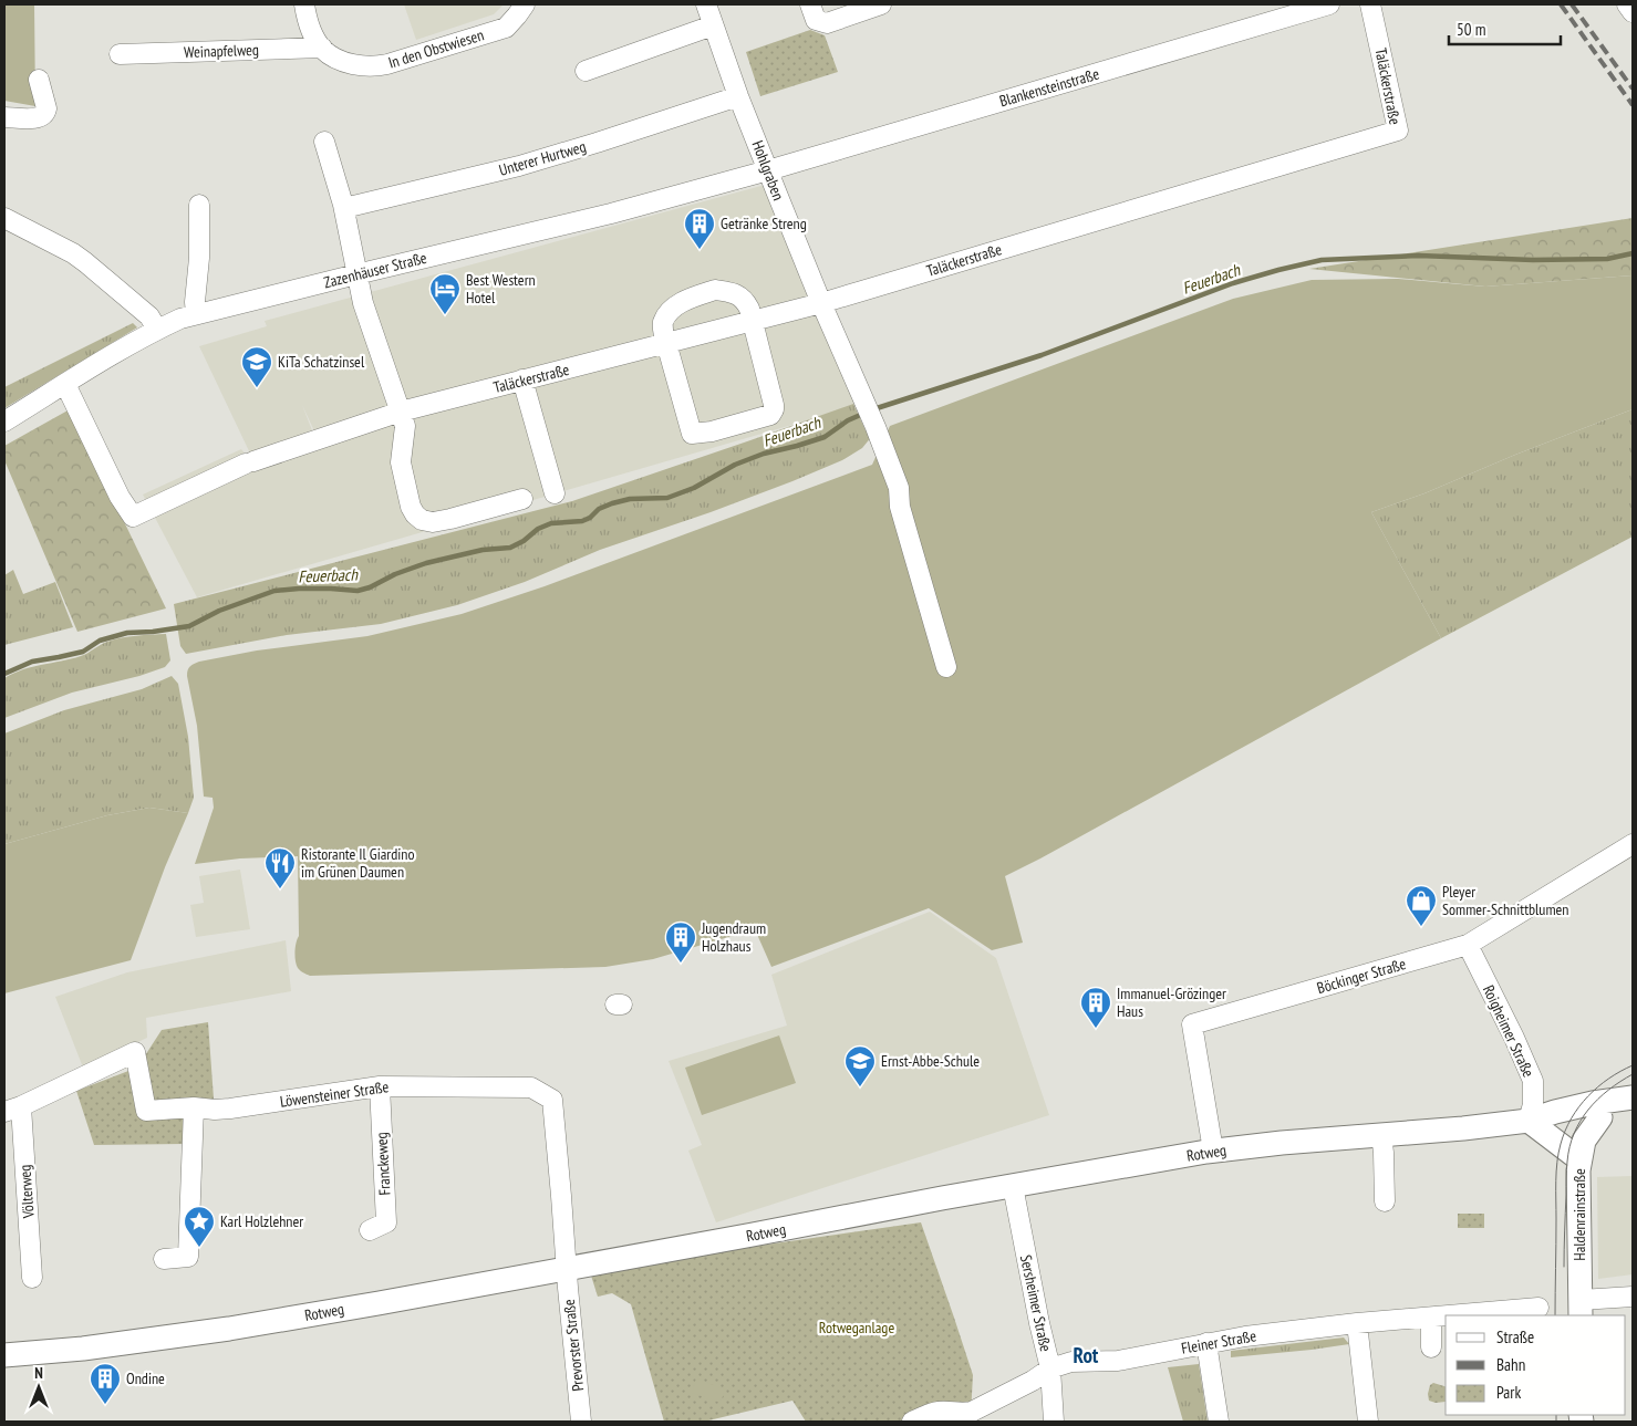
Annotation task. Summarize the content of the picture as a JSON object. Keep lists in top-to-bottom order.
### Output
{
  "streets": {
    "main road": ["Rotweg", "Haldenrainstraße"],
    "street": [
      "In den Obstwiesen",
      "Weinapfelweg",
      "Taläckerstraße",
      "Blankensteinstraße",
      "Unterer Hurtweg",
      "Hohlgraben",
      "Zazenhäuser Straße",
      "Böckinger Straße",
      "Roigheimer Straße",
      "Löwensteiner Straße",
      "Franckeweg",
      "Völterweg",
      "Sersheimer Straße",
      "Fleiner Straße",
      "Prevorster Straße"
    ]
  },
  "crossings": [
    ["In den Obstwiesen", "Weinapfelweg"],
    ["Taläckerstraße", "Hohlgraben"],
    ["Taläckerstraße", "Zazenhäuser Straße"],
    ["Blankensteinstraße", "Hohlgraben"],
    ["Blankensteinstraße", "Zazenhäuser Straße"],
    ["Unterer Hurtweg", "Hohlgraben"],
    ["Hohlgraben", "Zazenhäuser Straße"],
    ["Böckinger Straße", "Roigheimer Straße"],
    ["Böckinger Straße", "Rotweg"],
    ["Roigheimer Straße", "Rotweg"],
    ["Löwensteiner Straße", "Rotweg"],
    ["Löwensteiner Straße", "Franckeweg"],
    ["Löwensteiner Straße", "Völterweg"],
    ["Löwensteiner Straße", "Prevorster Straße"],
    ["Rotweg", "Haldenrainstraße"],
    ["Rotweg", "Sersheimer Straße"],
    ["Rotweg", "Prevorster Straße"],
    ["Sersheimer Straße", "Fleiner Straße"]
  ],
  "districts": ["Rot"],
  "water": ["Feuerbach"],
  "parks": ["Rotweganlage"],
  "places": {
    "building": [
      "Getränke Streng",
      "Jugendraum Holzhaus",
      "Immanuel-Grözinger Haus",
      "Ondine"
    ],
    "hotel": ["Best Western Hotel"],
    "school or university": ["KiTa Schatzinsel", "Ernst-Abbe-Schule"],
    "restaurant": ["Ristorante Il Giardino im Grünen Daumen"],
    "shop": ["Pleyer Sommer-Schnittblumen"],
    "place": ["Karl Holzlehner"]
  },
  "legend": ["Straße", "Bahn", "Park"],
  "scale_bar": "50 m",
  "north": "top"
}
